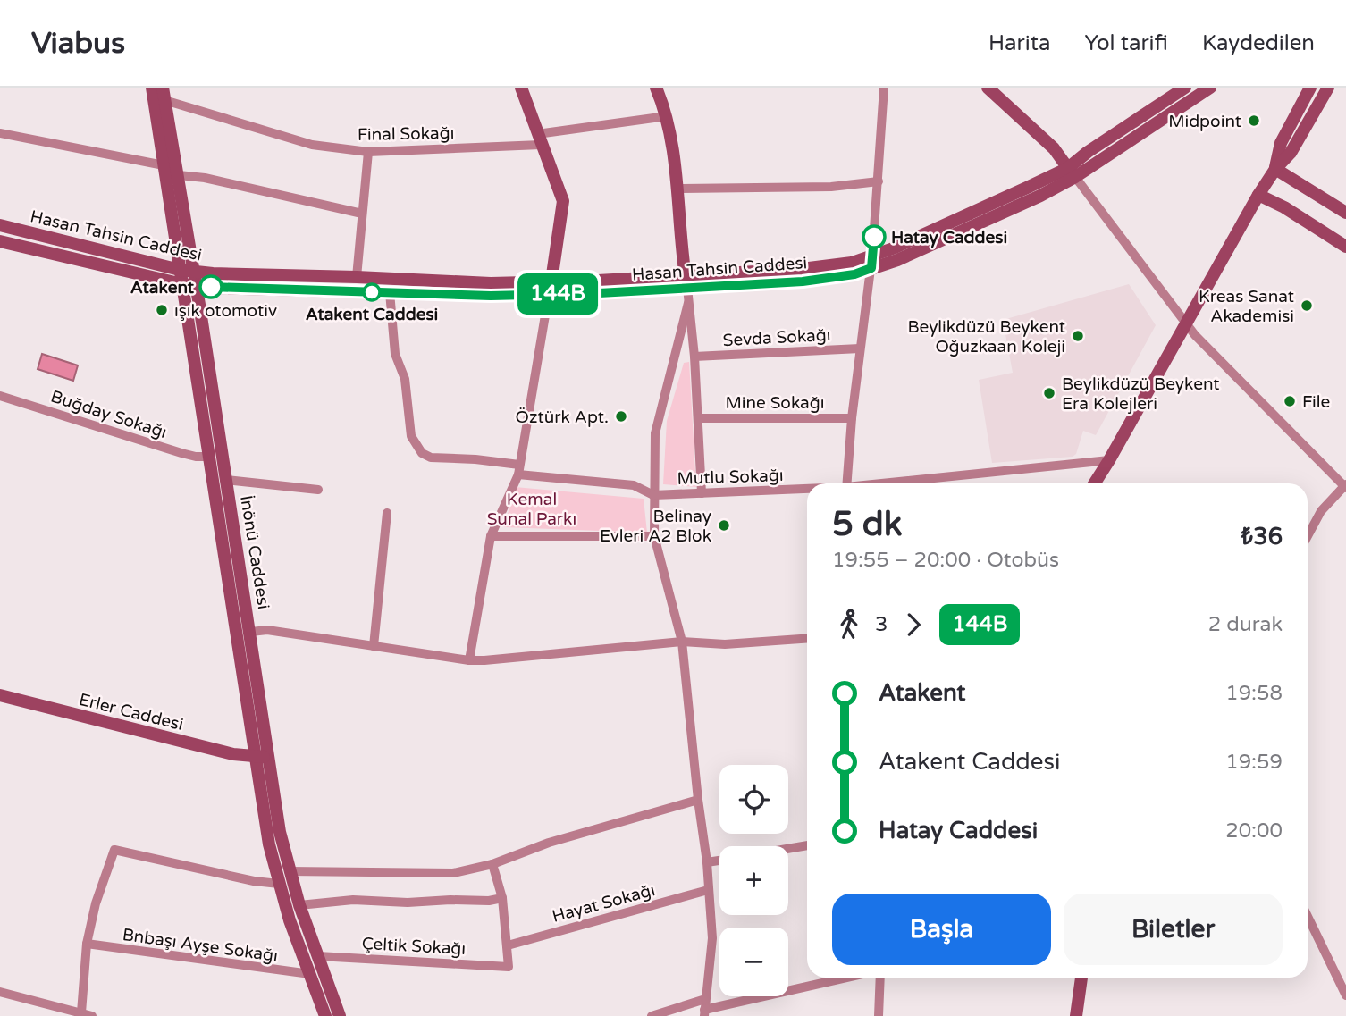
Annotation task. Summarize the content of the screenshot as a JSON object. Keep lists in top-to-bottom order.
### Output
{
  "streets": {
    "main road": ["Hasan Tahsin Caddesi", "İnönü Caddesi", "Erler Caddesi"],
    "street": [
      "Final Sokağı",
      "Sevda Sokağı",
      "Mine Sokağı",
      "Buğday Sokağı",
      "Mutlu Sokağı",
      "Hayat Sokağı",
      "Bnbaşı Ayşe Sokağı",
      "Çeltik Sokağı"
    ]
  },
  "crossings": [
    ["Final Sokağı", "İnönü Caddesi"],
    ["Hasan Tahsin Caddesi", "İnönü Caddesi"],
    ["İnönü Caddesi", "Erler Caddesi"],
    ["İnönü Caddesi", "Çeltik Sokağı"],
    ["Hayat Sokağı", "Çeltik Sokağı"]
  ],
  "parks": ["Kemal Sunal Parkı"],
  "places": [
    "Midpoint",
    "Hatay Caddesi",
    "Atakent",
    "Atakent Caddesi",
    "Kreas Sanat Akademisi",
    "ışık otomotiv",
    "Beylikdüzü Beykent Oğuzkaan Koleji",
    "Beylikdüzü Beykent Era Kolejleri",
    "File",
    "Öztürk Apt.",
    "Belinay Evleri A2 Blok"
  ],
  "lines": ["bus line 144B"],
  "page": {
    "header": "Viabus",
    "nav": ["Harita", "Yol tarifi", "Kaydedilen"],
    "on_map": "144B",
    "heading": ["5 dk", "19:55 – 20:00 · Otobüs", "₺36"],
    "legs": ["3", "144B", "2 durak"],
    "list": [
      {
        "name": "Atakent",
        "value": "19:58"
      },
      {
        "name": "Atakent Caddesi",
        "value": "19:59"
      },
      {
        "name": "Hatay Caddesi",
        "value": "20:00"
      }
    ],
    "map_buttons": ["+", "−"],
    "buttons": ["Başla", "Biletler"]
  }
}
